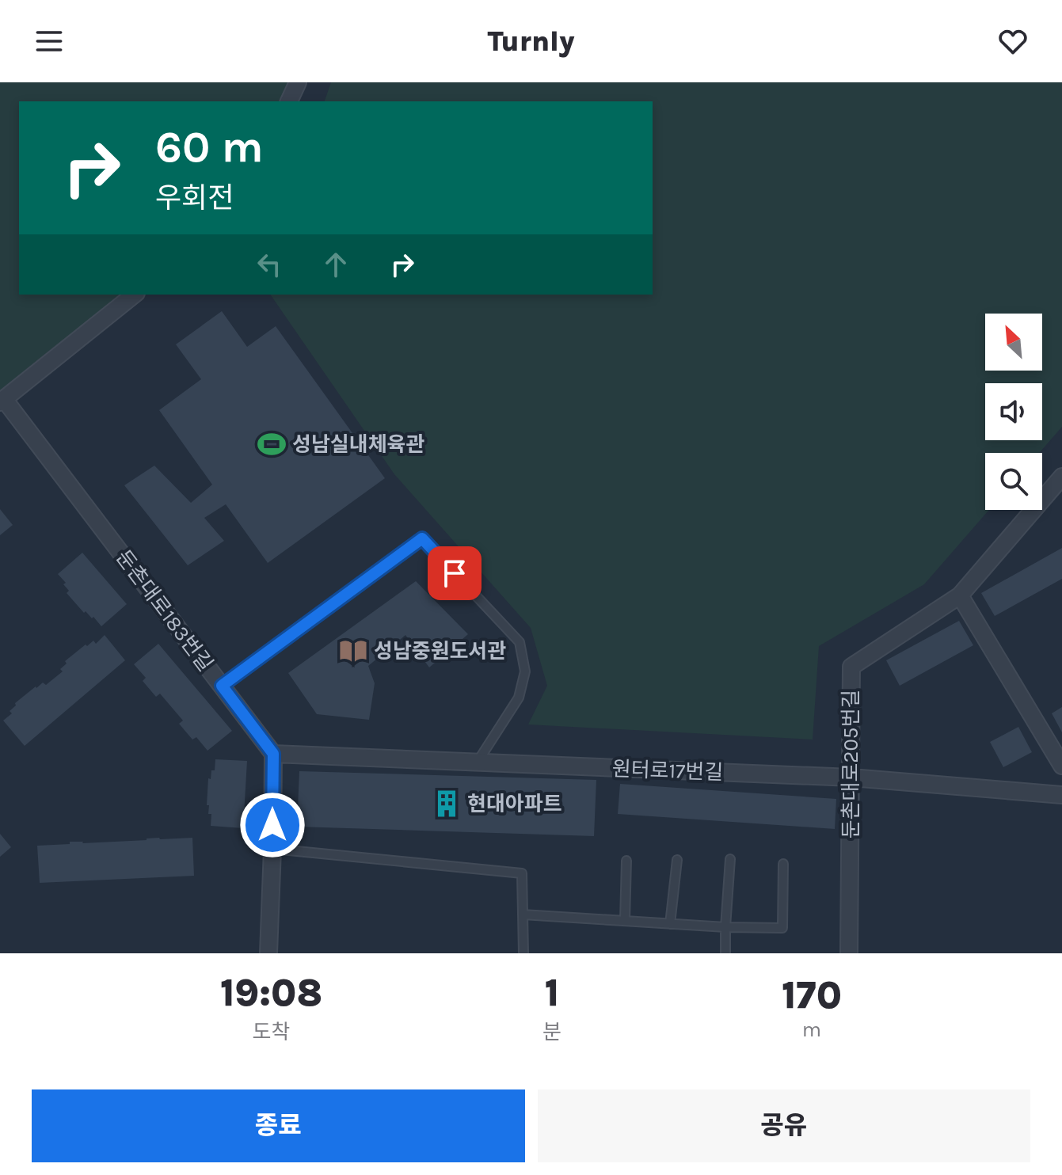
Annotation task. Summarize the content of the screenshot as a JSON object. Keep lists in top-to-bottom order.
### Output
{
  "streets": {
    "street": ["둔촌대로183번길", "둔촌대로205번길", "원터로17번길"]
  },
  "crossings": [
    ["둔촌대로183번길", "원터로17번길"],
    ["둔촌대로205번길", "원터로17번길"]
  ],
  "places": {
    "sports": ["성남실내체육관"],
    "library": ["성남중원도서관"],
    "building": ["현대아파트"]
  },
  "north": "top left",
  "page": {
    "header": "Turnly",
    "turn": ["60 m", "우회전"],
    "eta": [
      "19:08",
      "도착",
      "1",
      "분",
      "170",
      "m"
    ],
    "buttons": ["종료", "공유"]
  }
}
